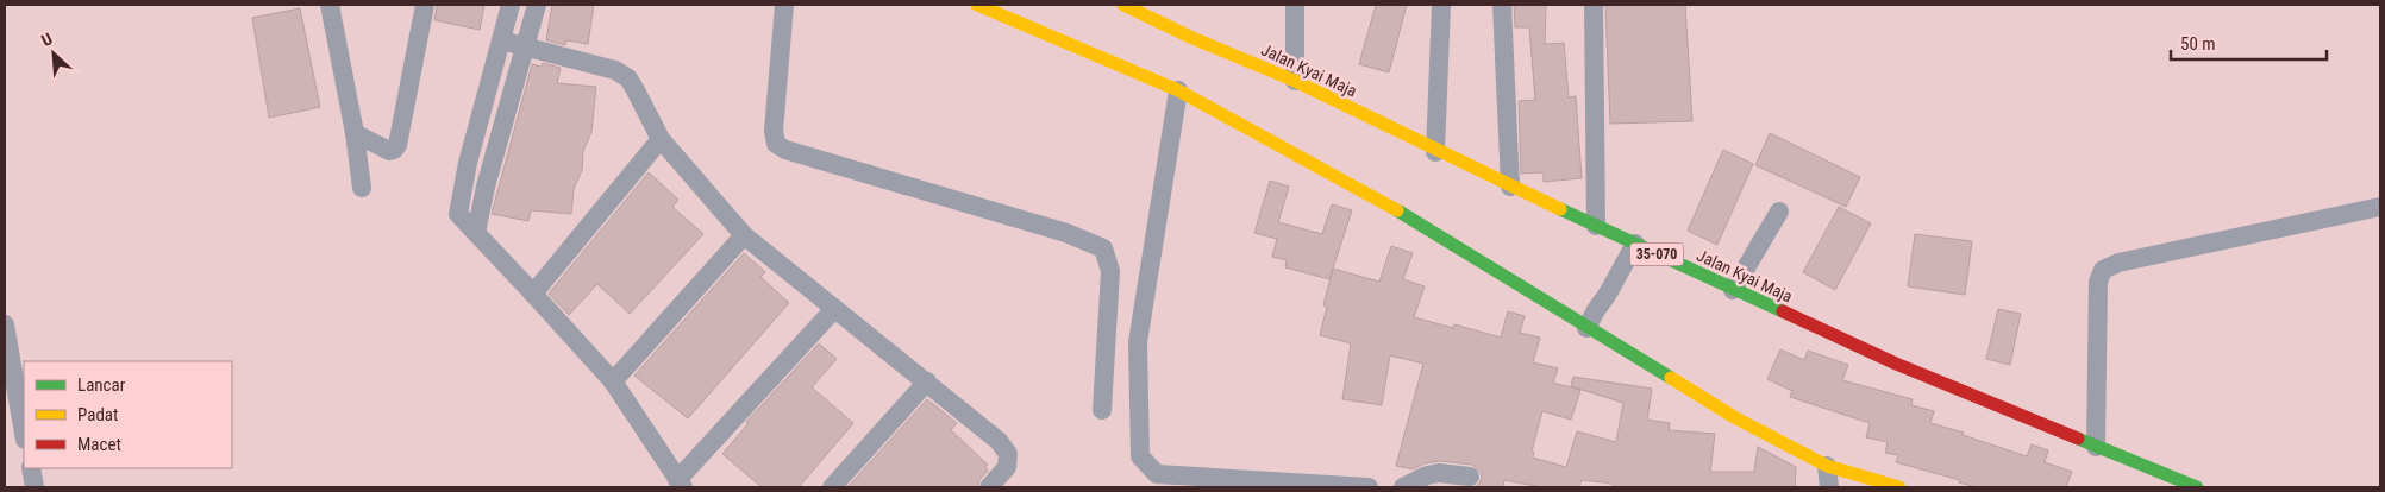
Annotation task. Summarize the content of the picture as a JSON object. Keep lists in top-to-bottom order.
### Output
{
  "streets": {
    "main road": ["Jalan Kyai Maja", "35-070"]
  },
  "legend": ["Lancar", "Padat", "Macet"],
  "scale_bar": "50 m",
  "north": "top left"
}
